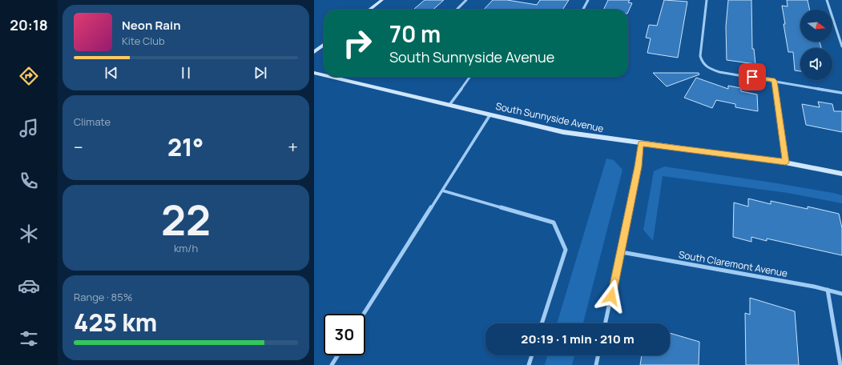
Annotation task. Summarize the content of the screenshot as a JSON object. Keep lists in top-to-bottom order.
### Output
{
  "streets": {
    "street": ["South Sunnyside Avenue", "South Claremont Avenue"]
  },
  "north": "right",
  "page": {
    "tabs": "20:18",
    "turn": ["70 m", "South Sunnyside Avenue"],
    "song": ["Neon Rain", "Kite Club"],
    "tile": [
      "Climate",
      ["22", "km/h"],
      ["Range · 85%", "425 km"]
    ],
    "heat": ["−", "21°", "+"],
    "limit": "30",
    "trip": "20:19 · 1 min · 210 m"
  }
}
